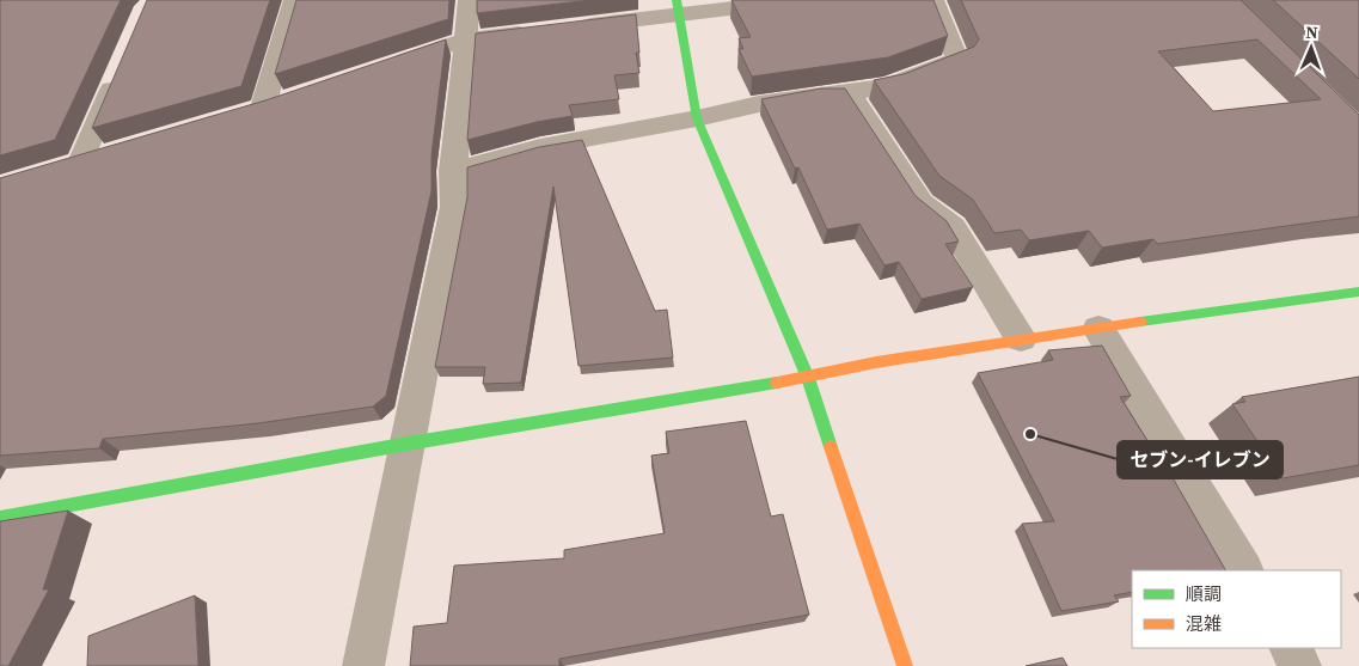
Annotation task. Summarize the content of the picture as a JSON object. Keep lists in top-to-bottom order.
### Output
{
  "places": ["セブン-イレブン"],
  "legend": ["順調", "混雑"],
  "north": "top"
}
